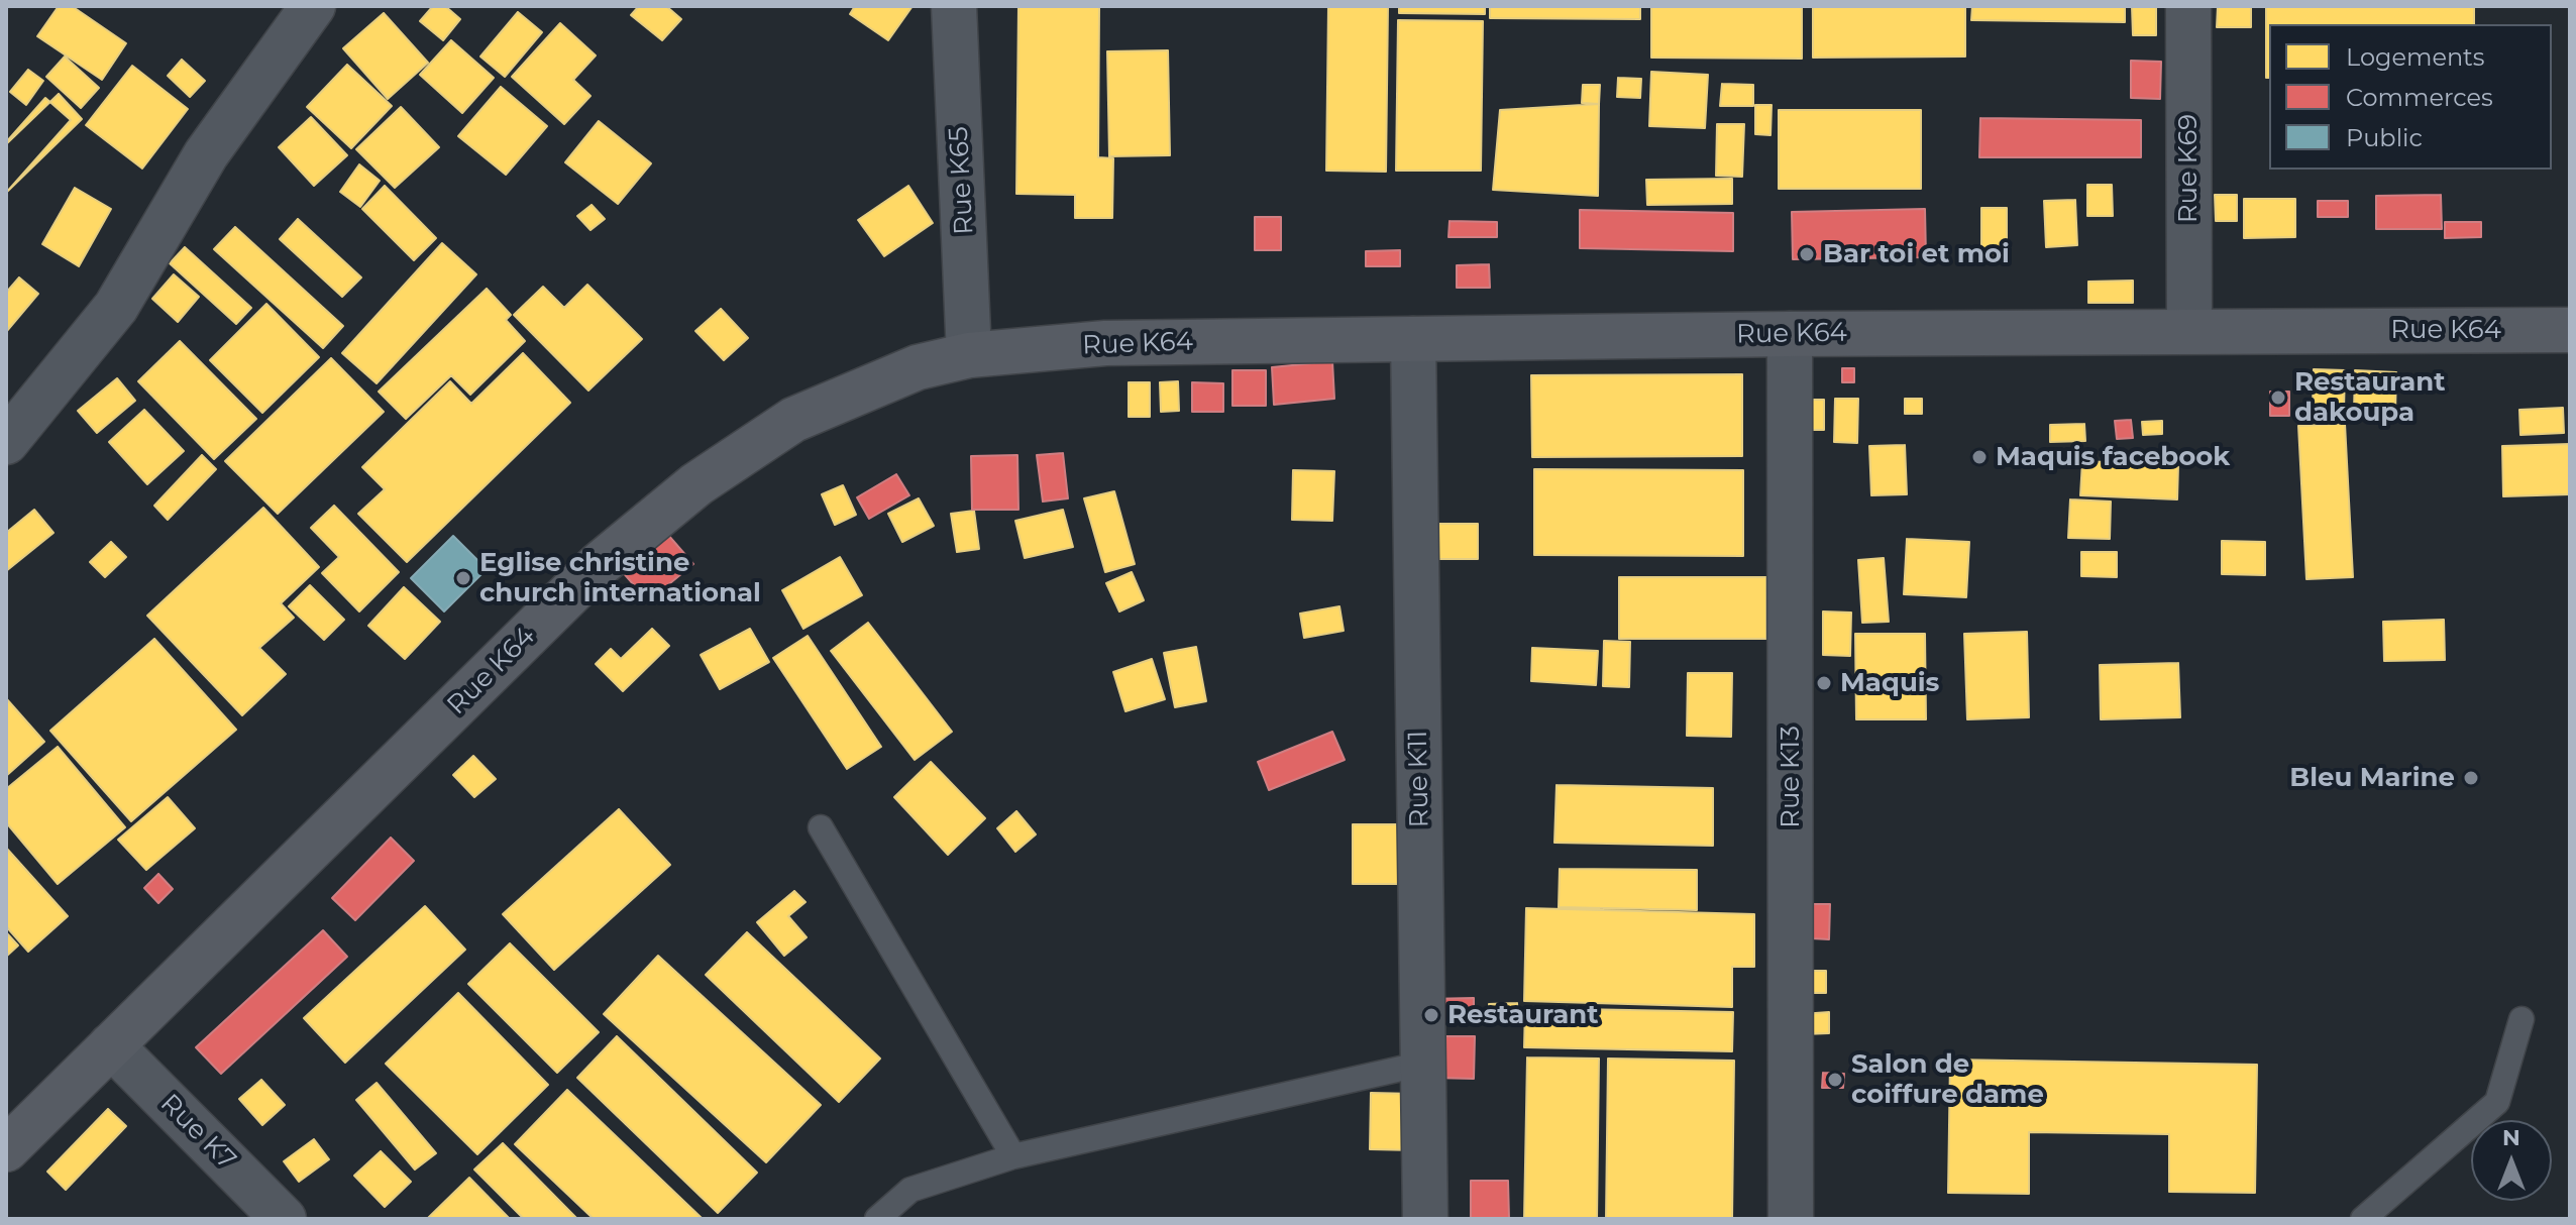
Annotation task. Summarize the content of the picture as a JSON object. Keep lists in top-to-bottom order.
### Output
{
  "streets": {
    "street": [
      "Rue K69",
      "Rue K65",
      "Rue K64",
      "Rue K13",
      "Rue K11",
      "Rue K7"
    ]
  },
  "crossings": [
    ["Rue K69", "Rue K64"],
    ["Rue K65", "Rue K64"],
    ["Rue K64", "Rue K13"],
    ["Rue K64", "Rue K11"],
    ["Rue K64", "Rue K7"]
  ],
  "places": [
    "Bar toi et moi",
    "Restaurant dakoupa",
    "Maquis facebook",
    "Eglise christine church international",
    "Maquis",
    "Bleu Marine",
    "Restaurant",
    "Salon de coiffure dame"
  ],
  "legend": ["Logements", "Commerces", "Public"],
  "north": "top"
}
